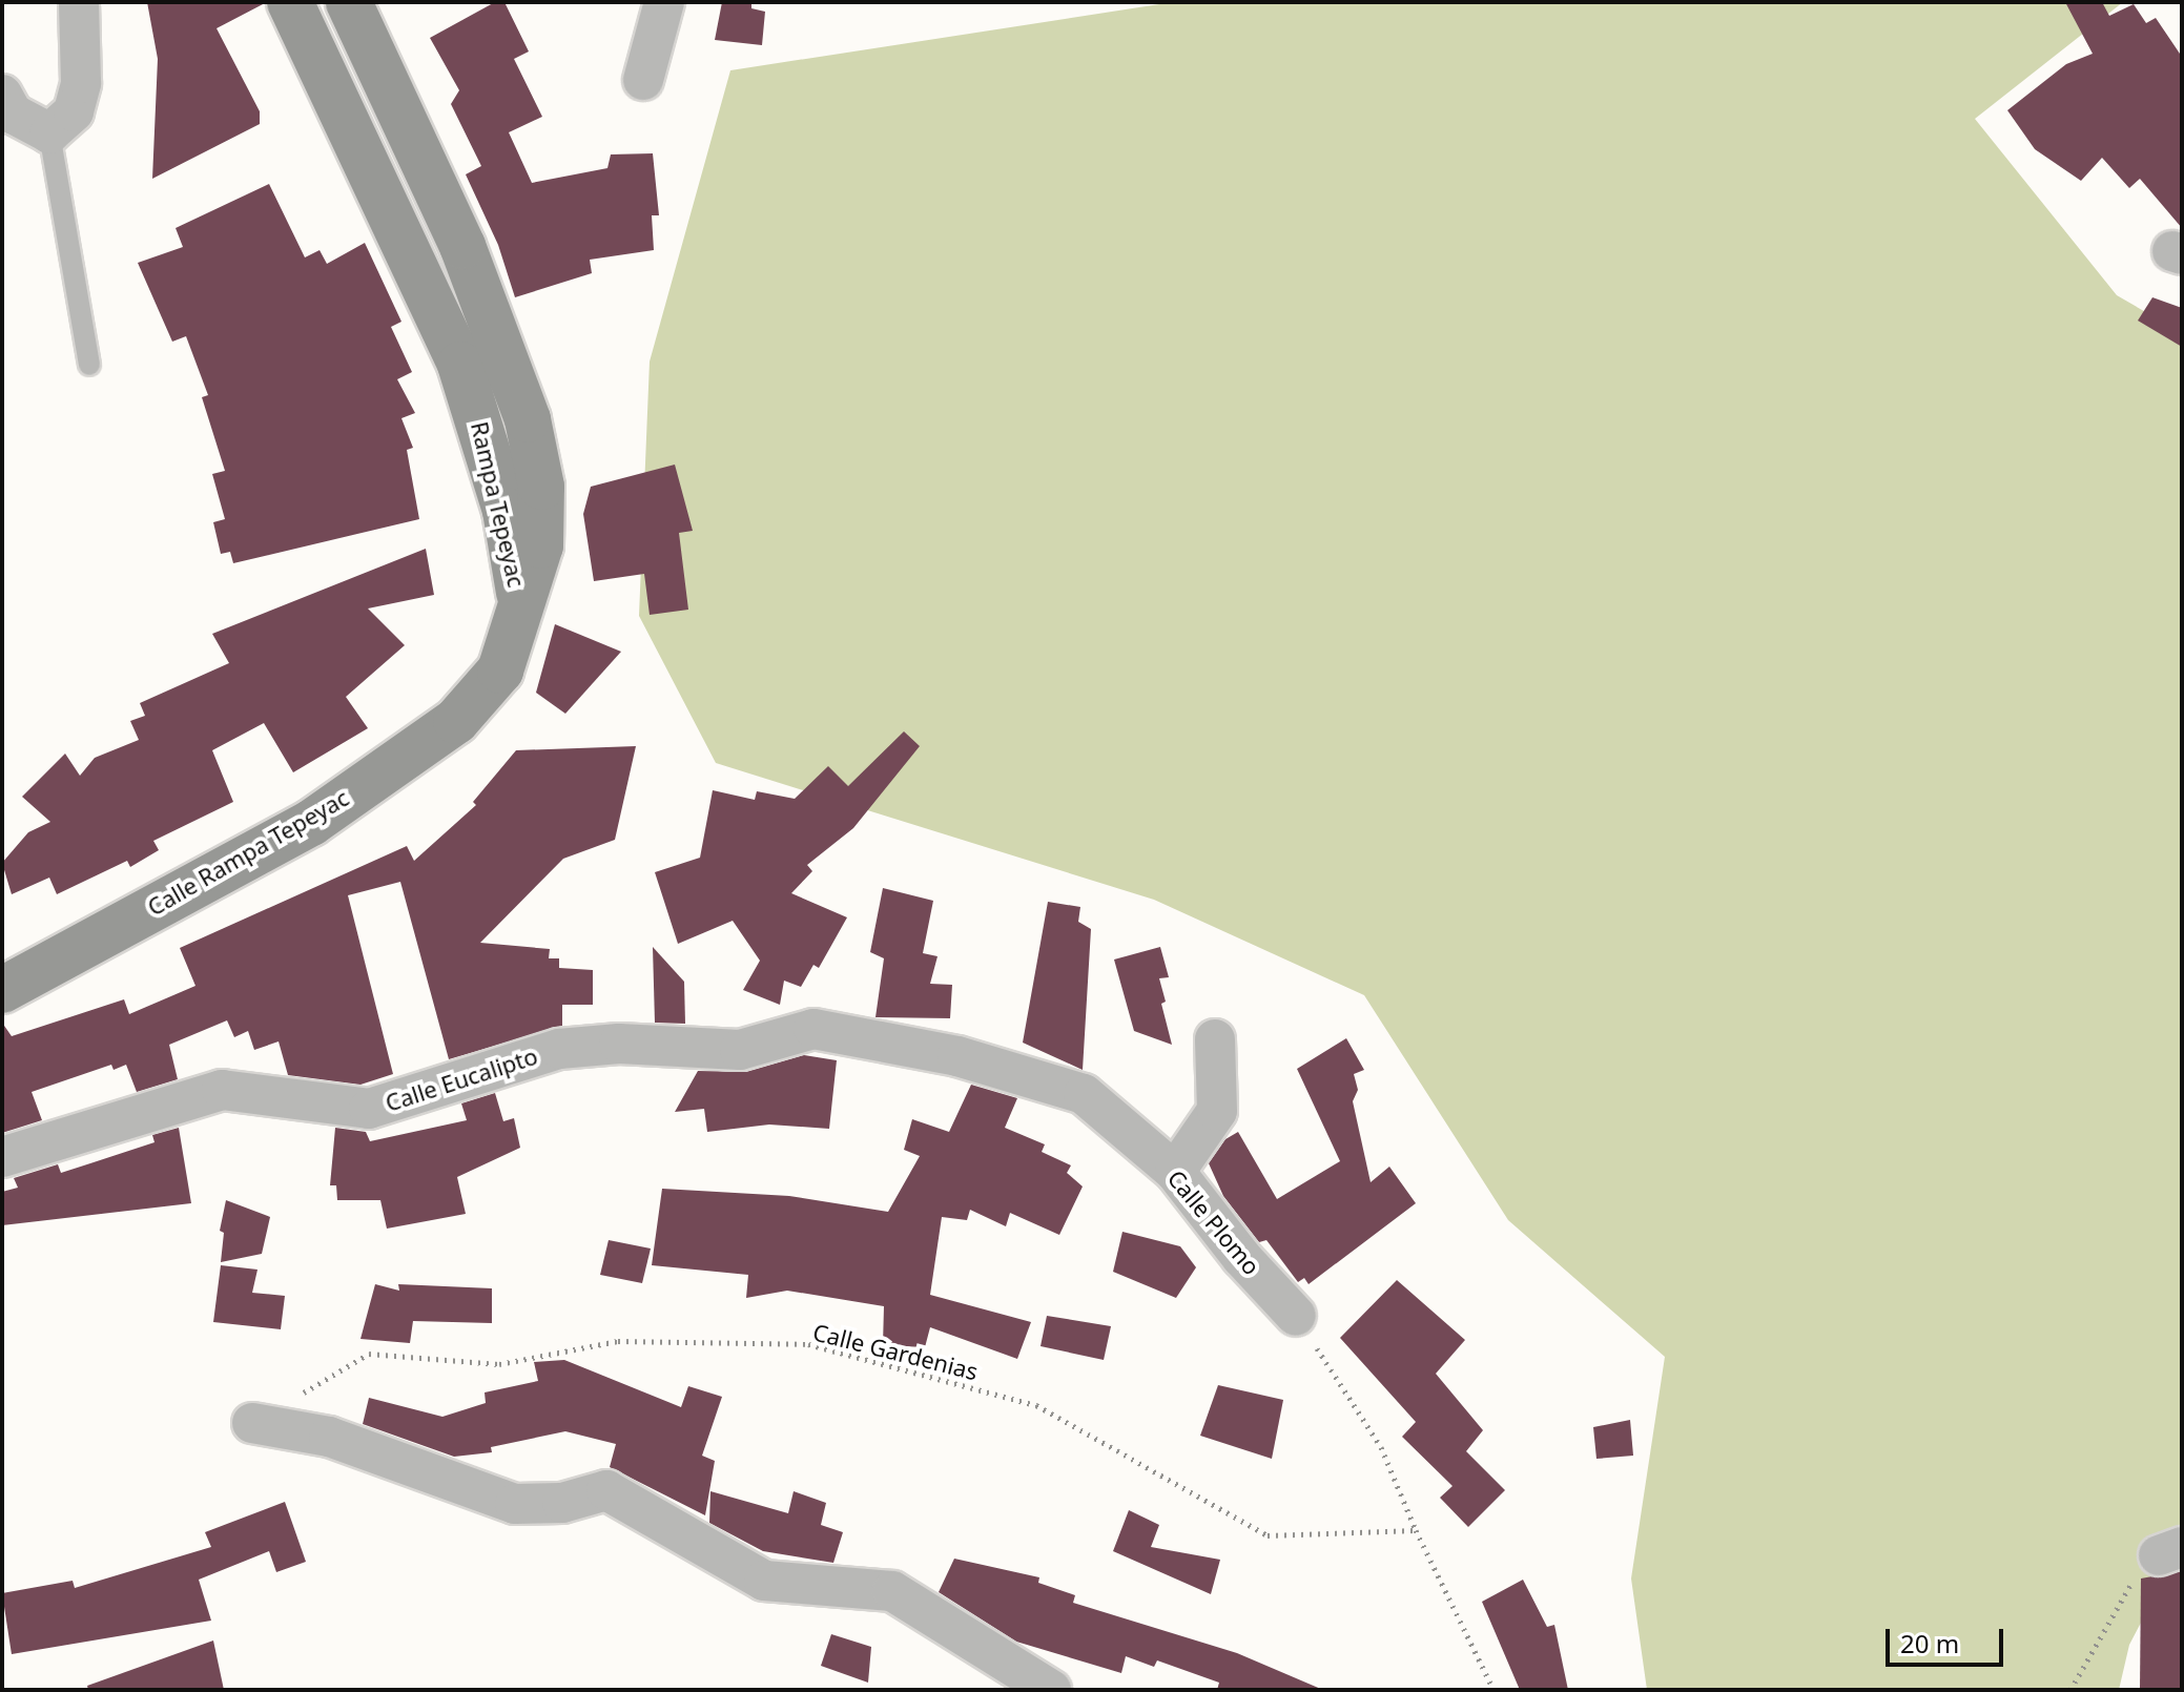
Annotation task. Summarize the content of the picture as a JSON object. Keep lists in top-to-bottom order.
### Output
{
  "streets": {
    "main road": ["Rampa Tepeyac", "Calle Rampa Tepeyac"],
    "street": ["Calle Eucalipto", "Calle Plomo"],
    "path": ["Calle Gardenias"]
  },
  "crossings": [
    ["Rampa Tepeyac", "Calle Rampa Tepeyac"],
    ["Calle Eucalipto", "Calle Plomo"]
  ],
  "scale_bar": "20 m"
}
